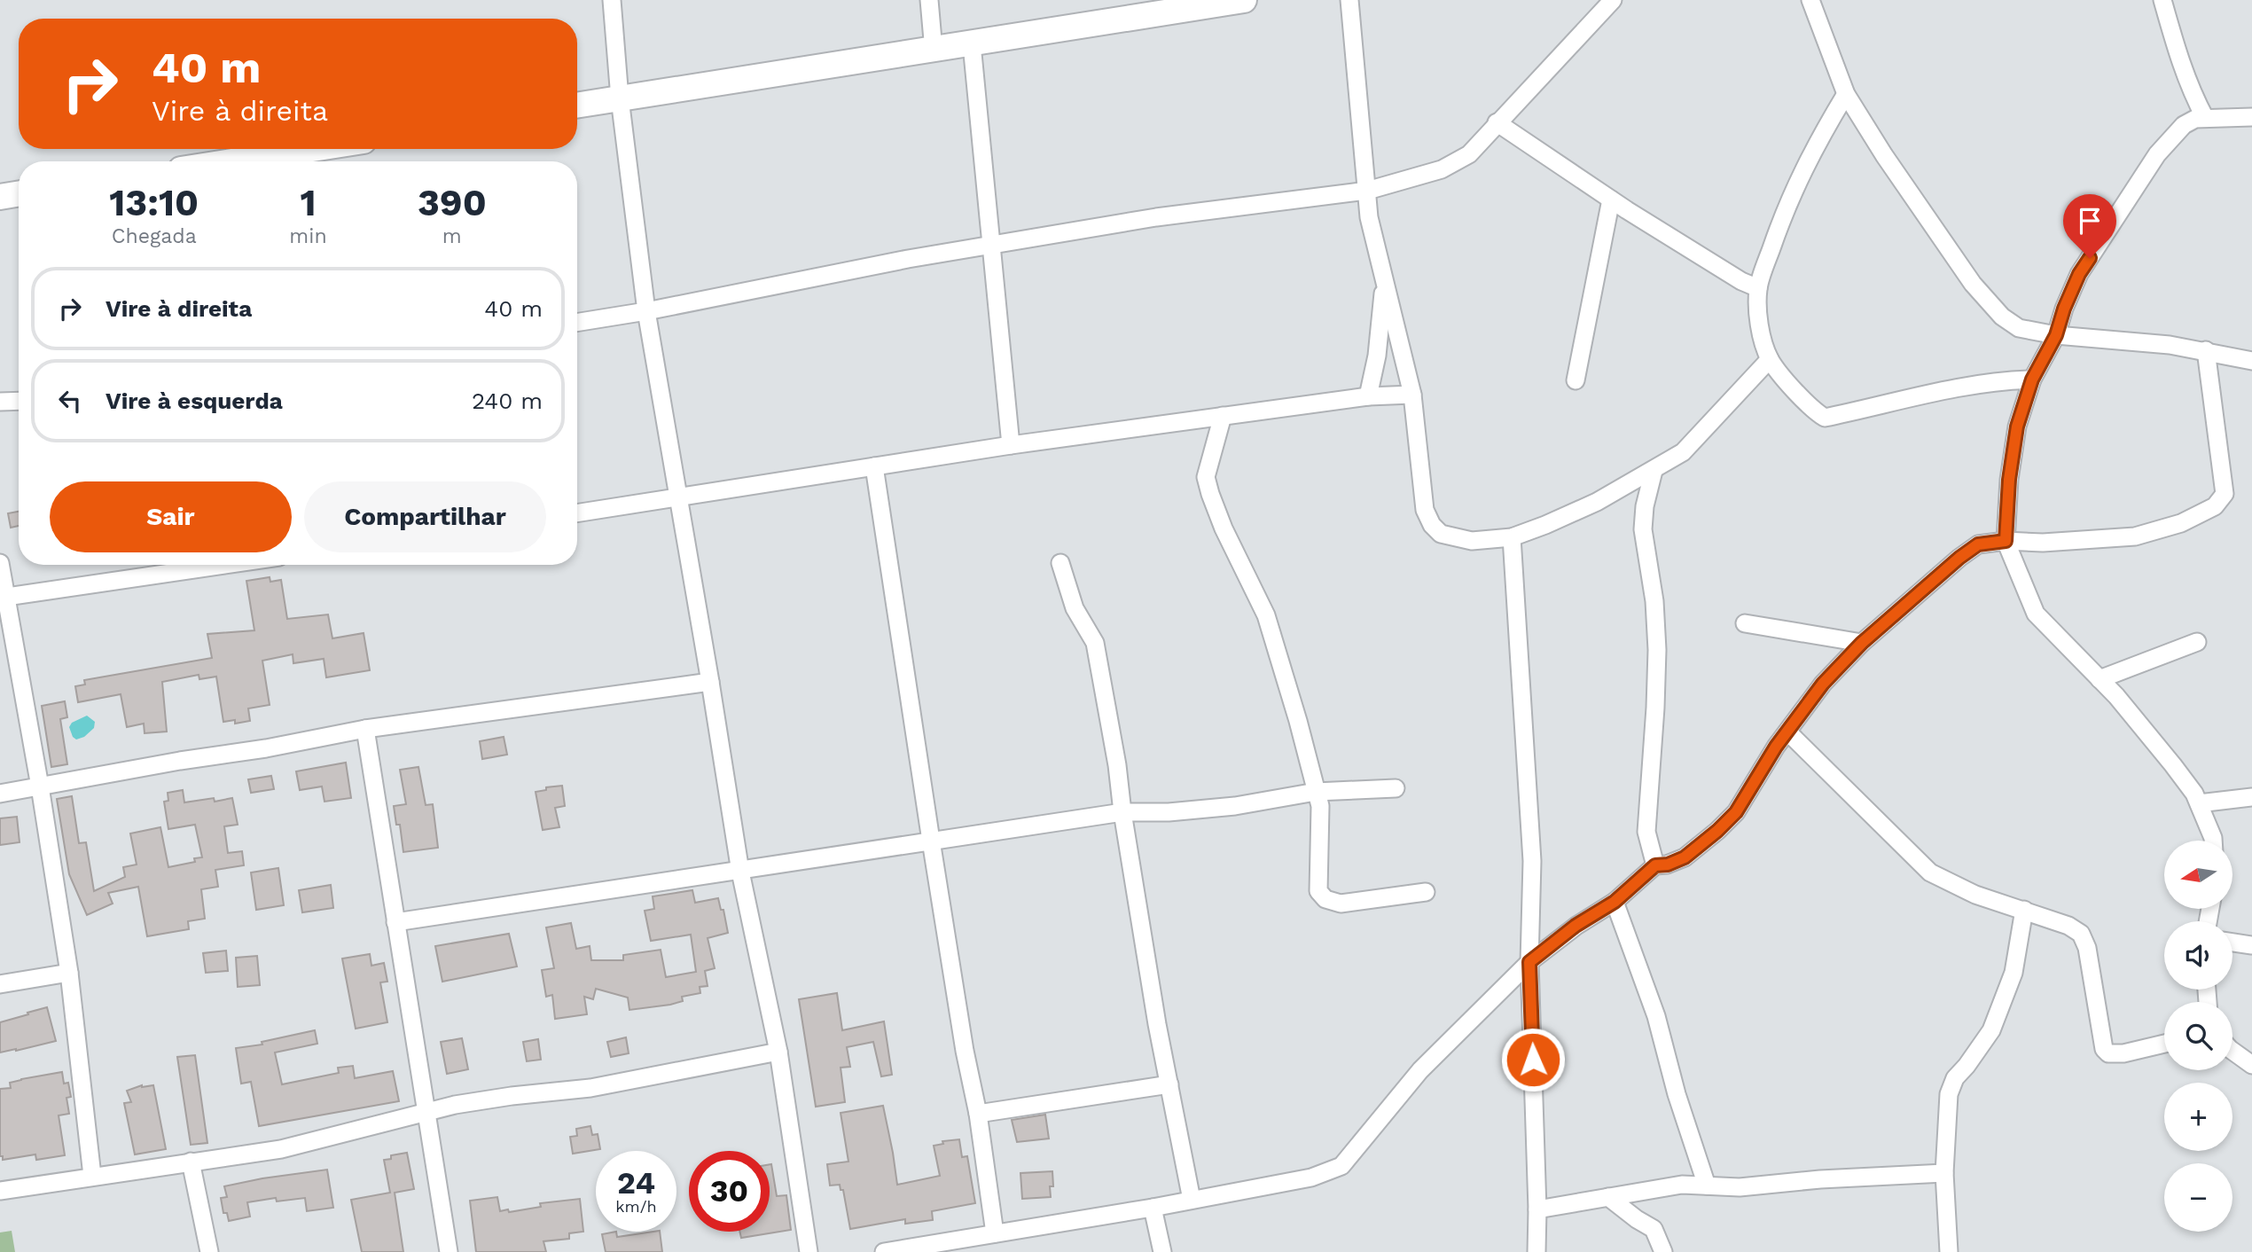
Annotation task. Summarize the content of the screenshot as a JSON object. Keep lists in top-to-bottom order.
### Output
{
  "north": "left",
  "page": {
    "turn": ["40 m", "Vire à direita"],
    "eta": [
      "13:10",
      "Chegada",
      "1",
      "min",
      "390",
      "m"
    ],
    "list": [
      {
        "name": "Vire à direita",
        "value": "40 m"
      },
      {
        "name": "Vire à esquerda",
        "value": "240 m"
      }
    ],
    "buttons": ["Sair", "Compartilhar"],
    "map_buttons": ["+", "−"],
    "speed": "24 km/h",
    "limit": "30"
  }
}
